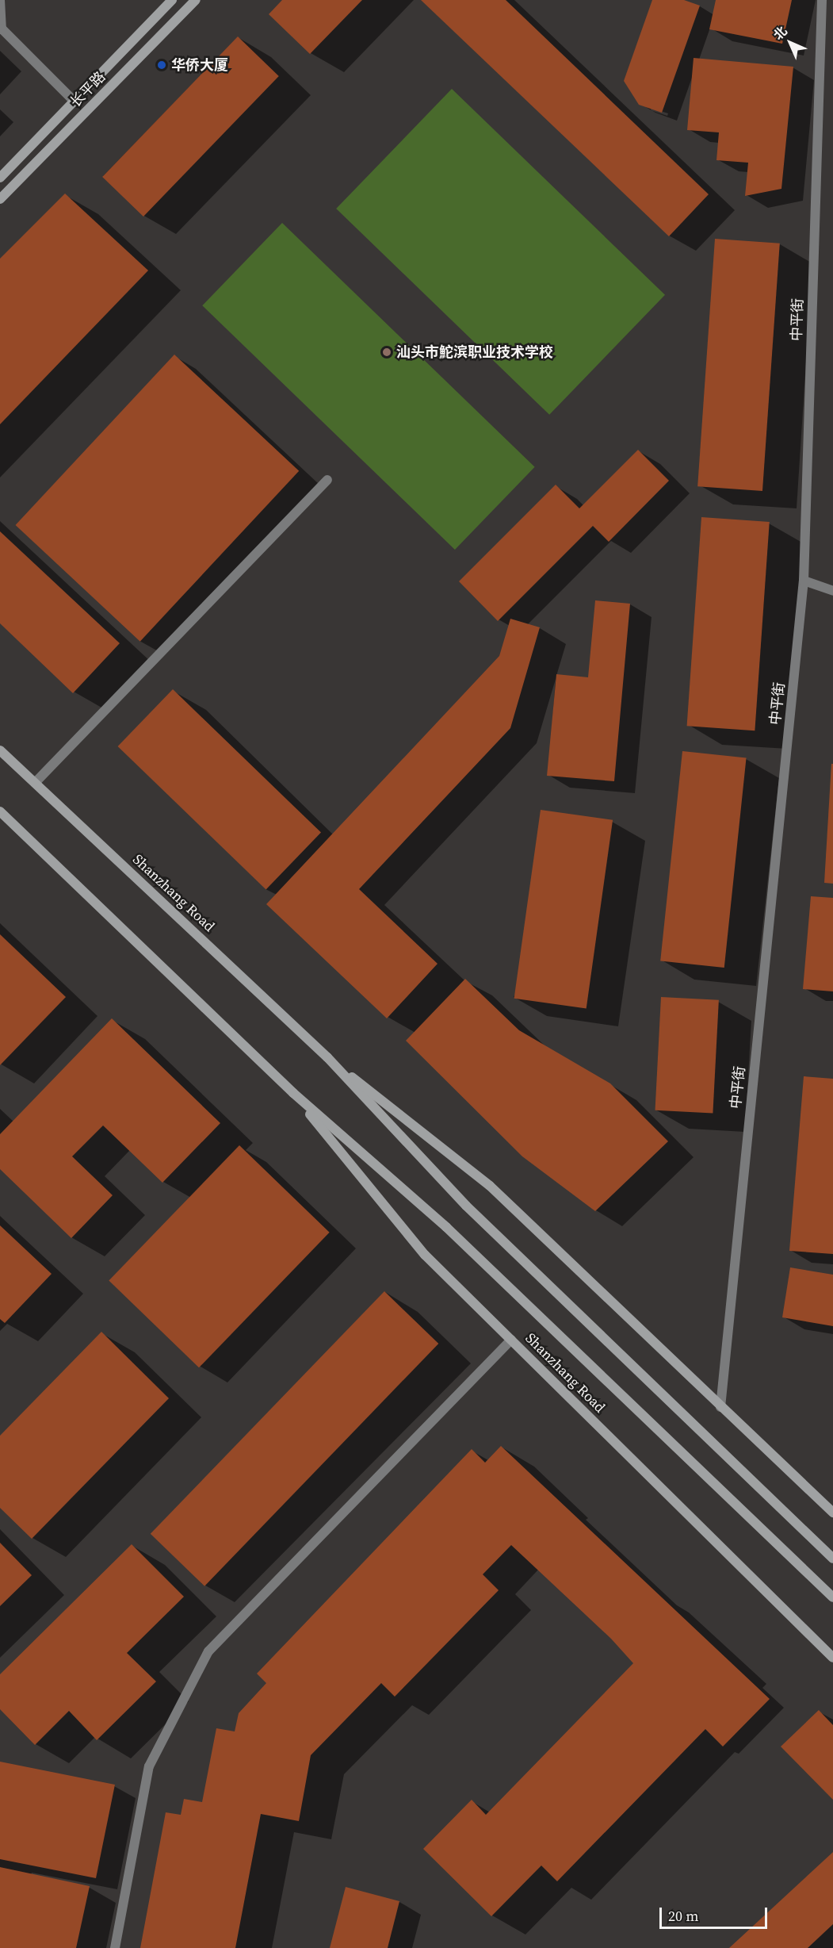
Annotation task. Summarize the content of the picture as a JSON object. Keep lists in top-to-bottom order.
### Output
{
  "streets": {
    "street": ["长平路", "中平街", "Shanzhang Road"]
  },
  "crossings": [
    ["中平街", "Shanzhang Road"]
  ],
  "places": ["华侨大厦", "汕头市鮀滨职业技术学校"],
  "scale_bar": "20 m",
  "north": "top left"
}
